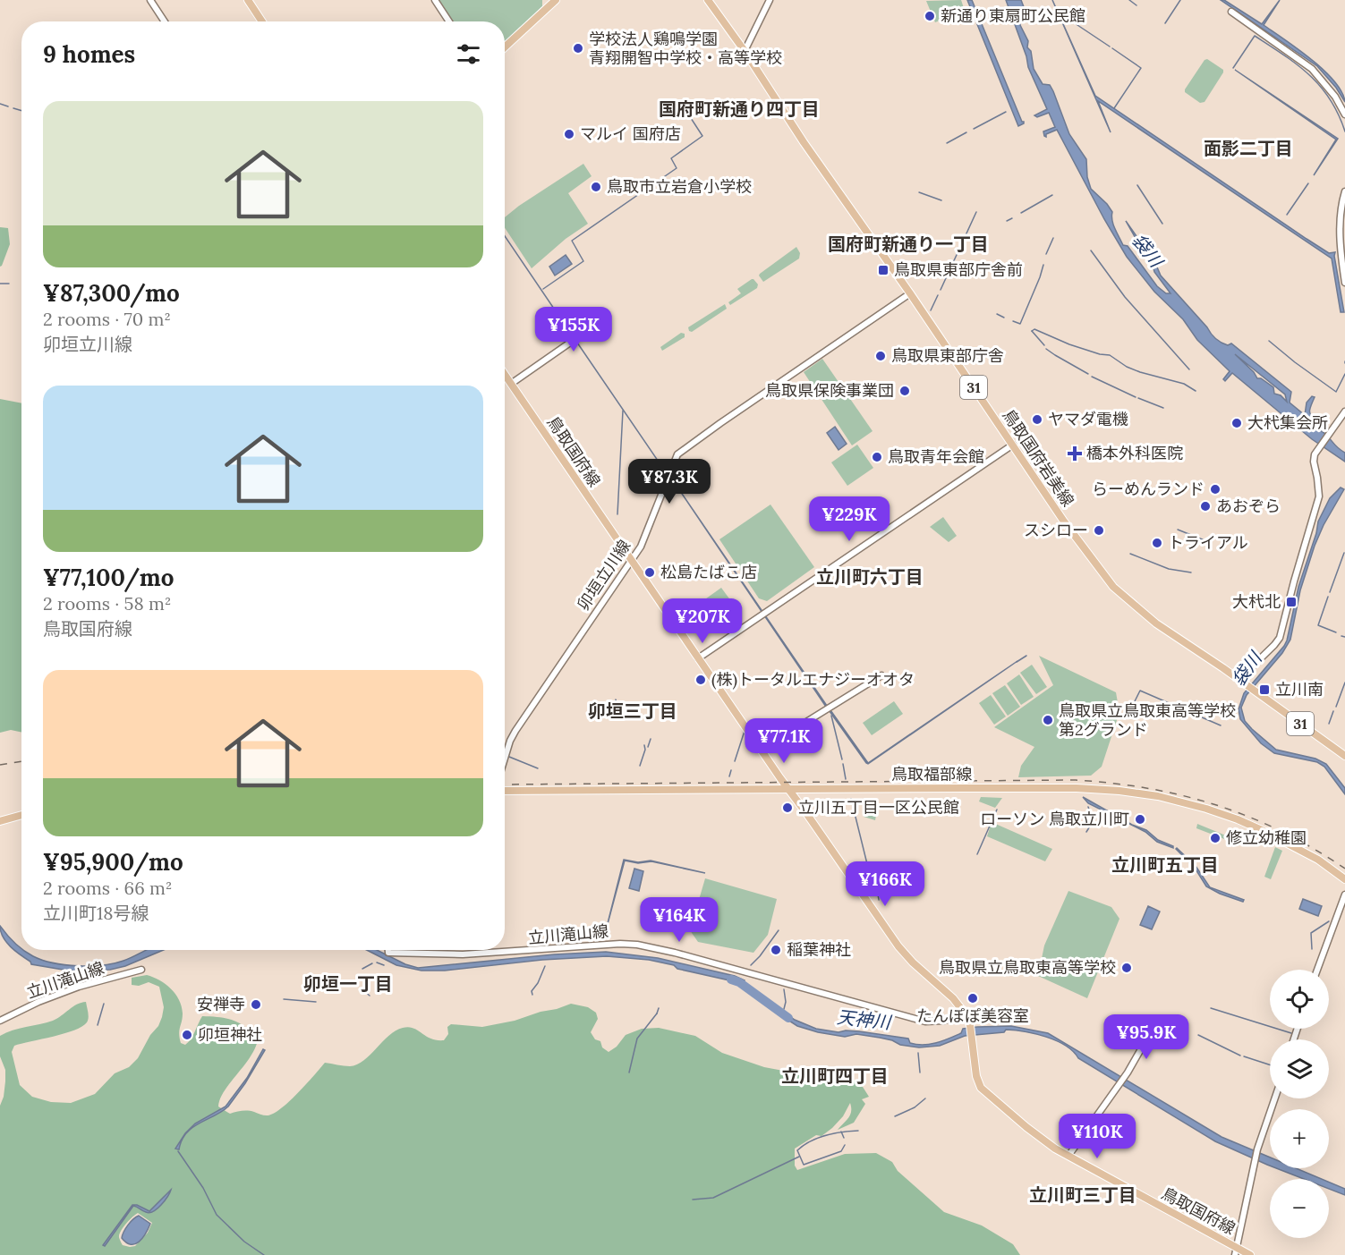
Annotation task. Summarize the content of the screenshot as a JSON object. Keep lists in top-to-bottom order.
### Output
{
  "streets": {
    "main road": [
      "31",
      "鳥取国府線",
      "鳥取国府岩美線",
      "鳥取福部線"
    ],
    "street": ["卯垣立川線", "立川滝山線"]
  },
  "crossings": [
    ["鳥取国府線", "卯垣立川線"],
    ["鳥取国府線", "鳥取福部線"],
    ["鳥取国府線", "立川滝山線"],
    ["鳥取国府岩美線", "卯垣立川線"]
  ],
  "districts": [
    "国府町新通り四丁目",
    "面影二丁目",
    "国府町新通り一丁目",
    "立川町六丁目",
    "卯垣三丁目",
    "立川町五丁目",
    "卯垣一丁目",
    "立川町四丁目",
    "立川町三丁目"
  ],
  "water": ["袋川", "天神川"],
  "places": {
    "other": [
      "新通り東扇町公民館",
      "学校法人鶏鳴学園 青翔開智中学校・高等学校",
      "マルイ 国府店",
      "鳥取市立岩倉小学校",
      "鳥取県東部庁舎",
      "鳥取県保険事業団",
      "ヤマダ電機",
      "大杙集会所",
      "鳥取青年会館",
      "らーめんランド",
      "あおぞら",
      "スシロー",
      "トライアル",
      "松島たばこ店",
      "(株)トータルエナジーオオタ",
      "鳥取県立鳥取東高等学校 第2グランド",
      "立川五丁目一区公民館",
      "ローソン 鳥取立川町",
      "修立幼稚園",
      "稲葉神社",
      "鳥取県立鳥取東高等学校",
      "たんぽぽ美容室",
      "安禅寺",
      "卯垣神社"
    ],
    "transit": ["鳥取県東部庁舎前", "大杙北", "立川南"],
    "health": ["橋本外科医院"]
  },
  "page": {
    "heading": "9 homes",
    "list": [
      {
        "name": "¥87,300/mo",
        "note": "2 rooms · 70 m² · 卯垣立川線"
      },
      {
        "name": "¥77,100/mo",
        "note": "2 rooms · 58 m² · 鳥取国府線"
      },
      {
        "name": "¥95,900/mo",
        "note": "2 rooms · 66 m² · 立川町18号線"
      }
    ],
    "price": [
      "¥155K",
      "¥87.3K",
      "¥229K",
      "¥207K",
      "¥77.1K",
      "¥166K",
      "¥164K",
      "¥95.9K",
      "¥110K"
    ],
    "map_buttons": ["+", "−"]
  }
}
